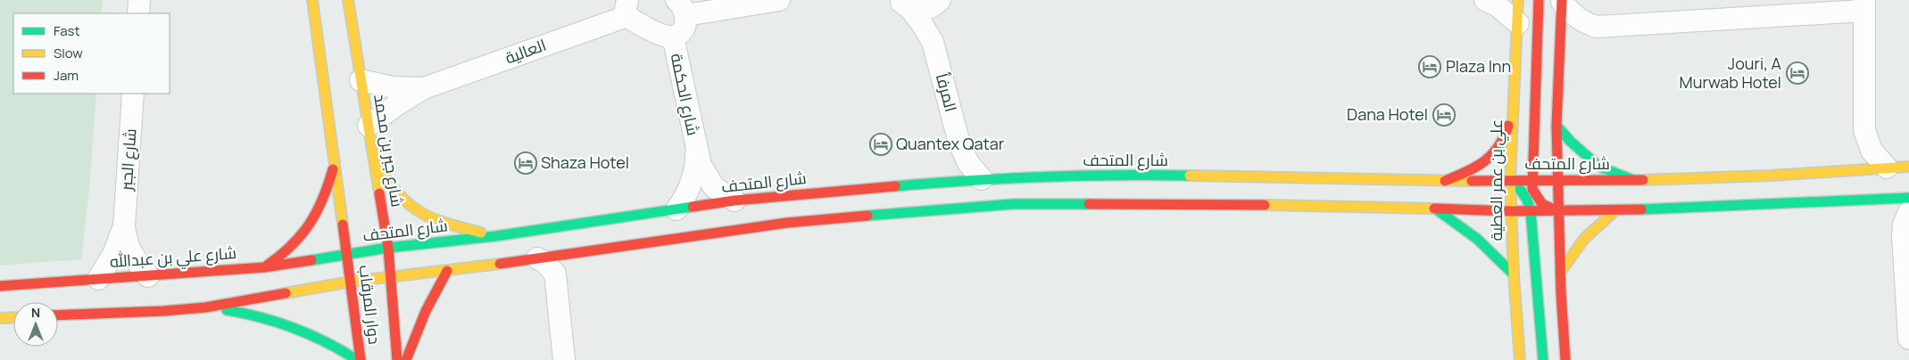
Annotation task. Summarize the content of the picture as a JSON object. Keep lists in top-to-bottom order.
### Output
{
  "streets": {
    "street": [
      "العالية",
      "المرفأ",
      "شارع الحكمة",
      "شارع جبر بن محمد",
      "شارع الجبر",
      "شارع المتحف",
      "علي بن عمر العطية",
      "شارع علي بن عبدالله",
      "دوار المرقاب"
    ]
  },
  "crossings": [
    ["العالية", "شارع جبر بن محمد"],
    ["المرفأ", "شارع المتحف"],
    ["شارع الحكمة", "شارع المتحف"],
    ["شارع جبر بن محمد", "شارع المتحف"],
    ["شارع الجبر", "شارع علي بن عبدالله"],
    ["شارع المتحف", "علي بن عمر العطية"],
    ["شارع المتحف", "شارع علي بن عبدالله"],
    ["شارع المتحف", "دوار المرقاب"],
    ["شارع علي بن عبدالله", "دوار المرقاب"]
  ],
  "places": {
    "hotel": [
      "Plaza Inn",
      "Jouri, A Murwab Hotel",
      "Dana Hotel",
      "Quantex Qatar",
      "Shaza Hotel"
    ]
  },
  "legend": ["Fast", "Slow", "Jam"],
  "north": "top"
}
